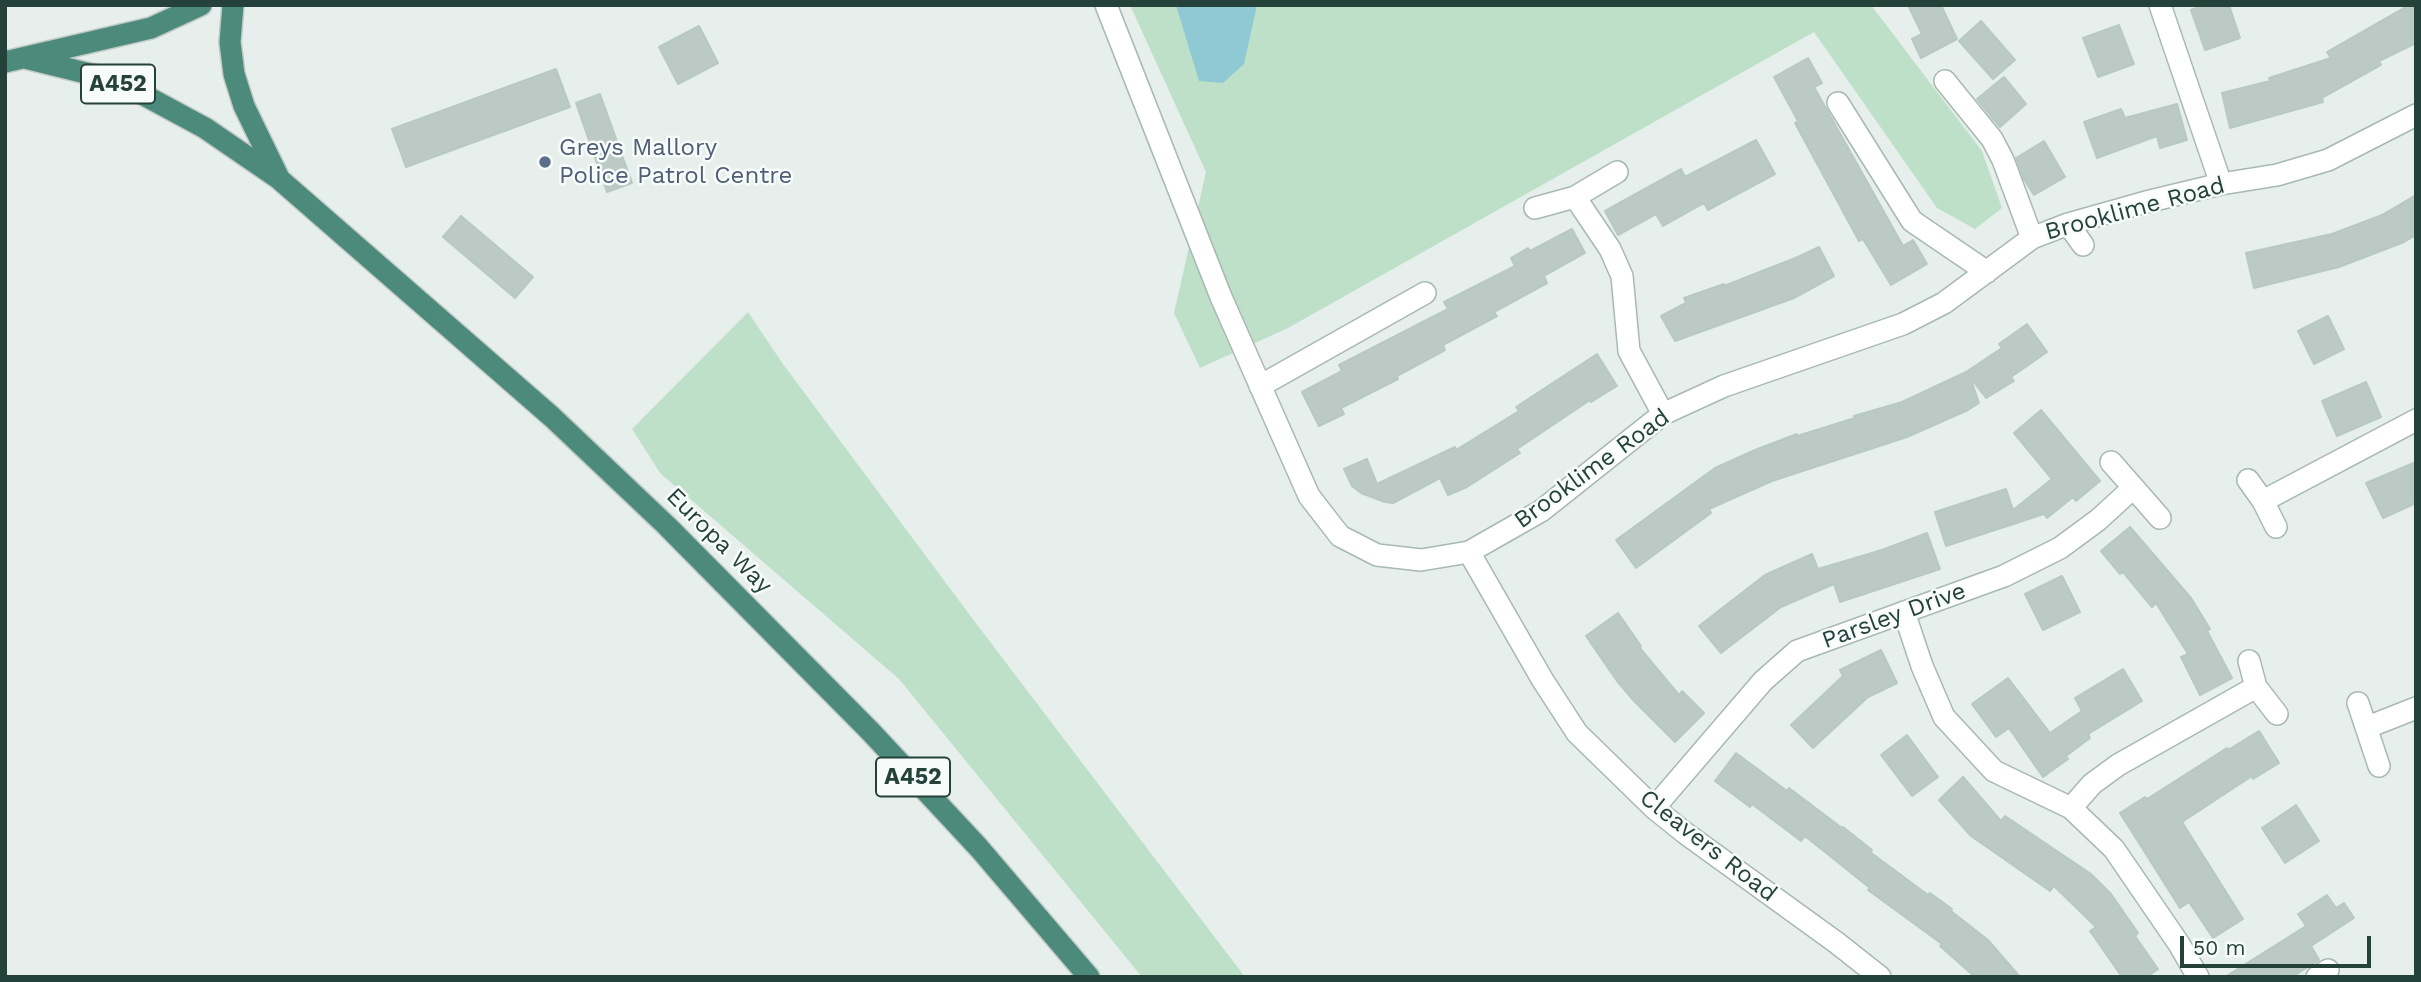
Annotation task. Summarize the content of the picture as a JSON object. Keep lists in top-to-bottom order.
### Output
{
  "streets": {
    "highway": ["A452", "Europa Way"],
    "street": ["Brooklime Road", "Parsley Drive", "Cleavers Road"]
  },
  "crossings": [
    ["Brooklime Road", "Cleavers Road"],
    ["Parsley Drive", "Cleavers Road"]
  ],
  "places": ["Greys Mallory Police Patrol Centre"],
  "scale_bar": "50 m"
}
